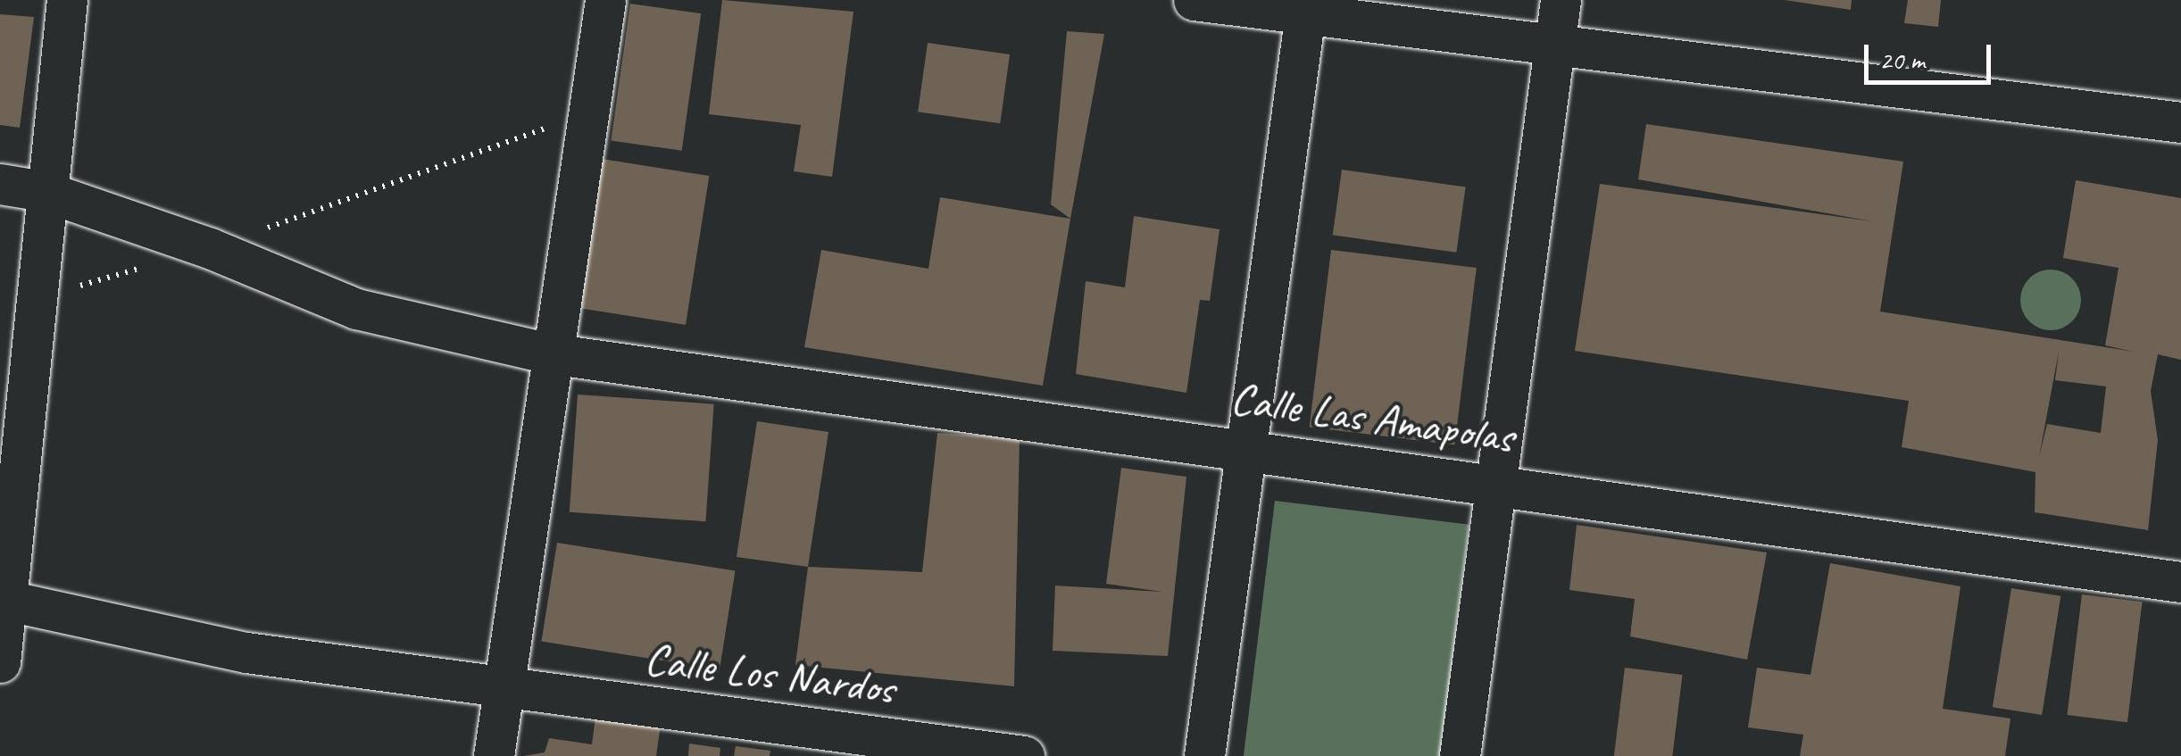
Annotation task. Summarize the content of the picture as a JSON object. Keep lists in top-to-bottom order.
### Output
{
  "streets": {
    "street": ["Calle Las Amapolas", "Calle Los Nardos"]
  },
  "scale_bar": "20 m"
}
